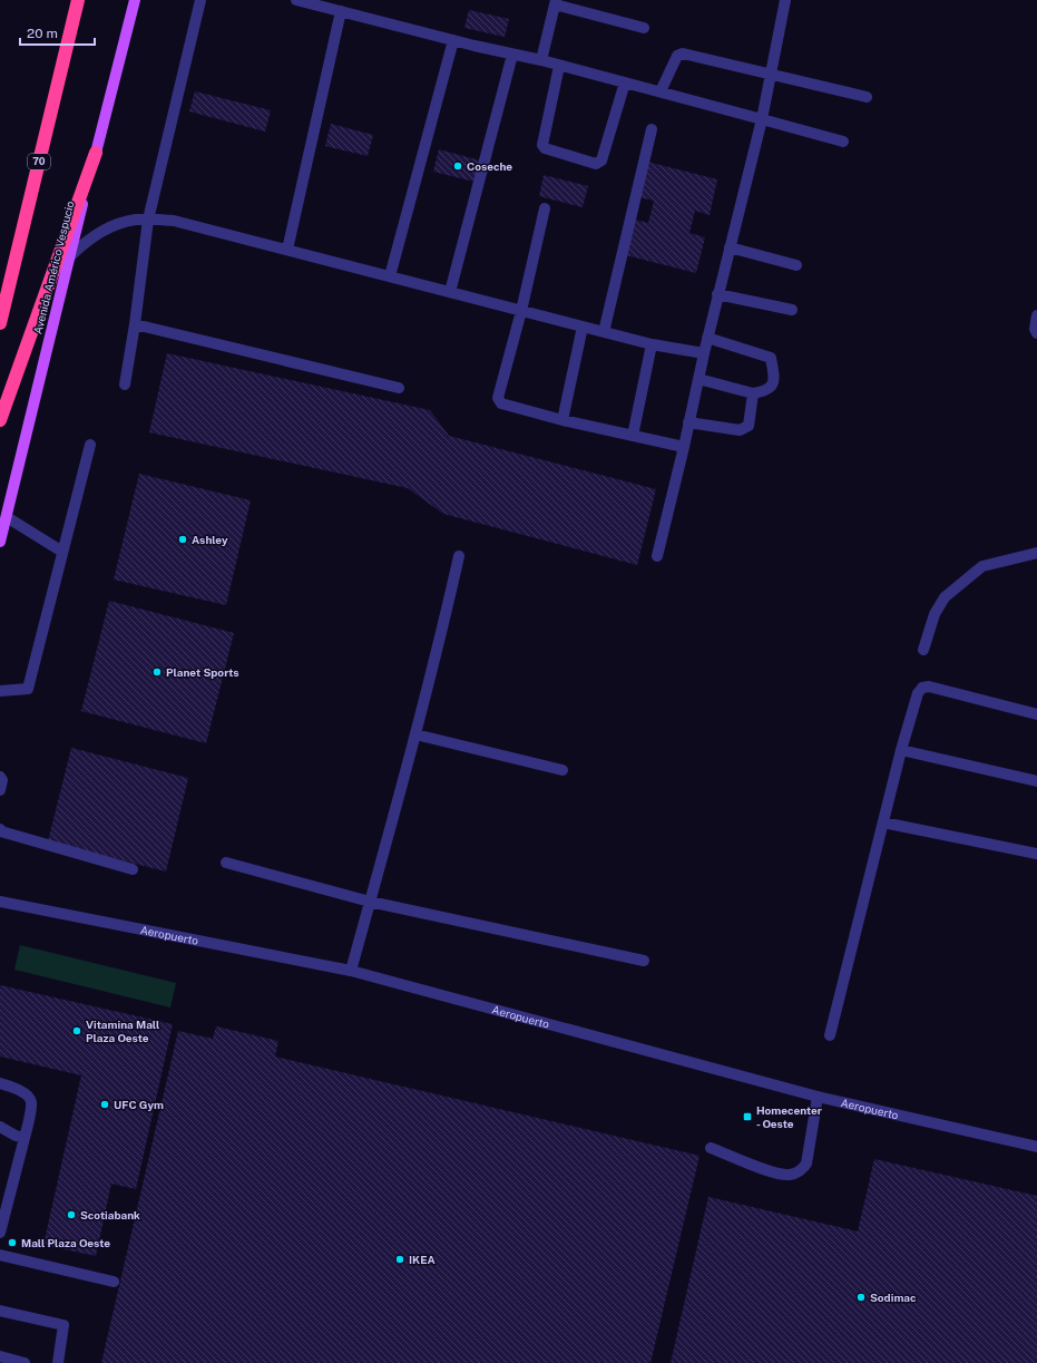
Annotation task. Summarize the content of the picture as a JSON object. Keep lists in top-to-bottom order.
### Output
{
  "streets": {
    "highway": ["70"],
    "main road": ["Avenida Américo Vespucio"],
    "street": ["Aeropuerto"]
  },
  "places": {
    "other": [
      "Coseche",
      "Ashley",
      "Planet Sports",
      "Vitamina Mall Plaza Oeste",
      "UFC Gym",
      "Scotiabank",
      "Mall Plaza Oeste",
      "IKEA",
      "Sodimac"
    ],
    "transit": ["Homecenter - Oeste"]
  },
  "scale_bar": "20 m"
}
